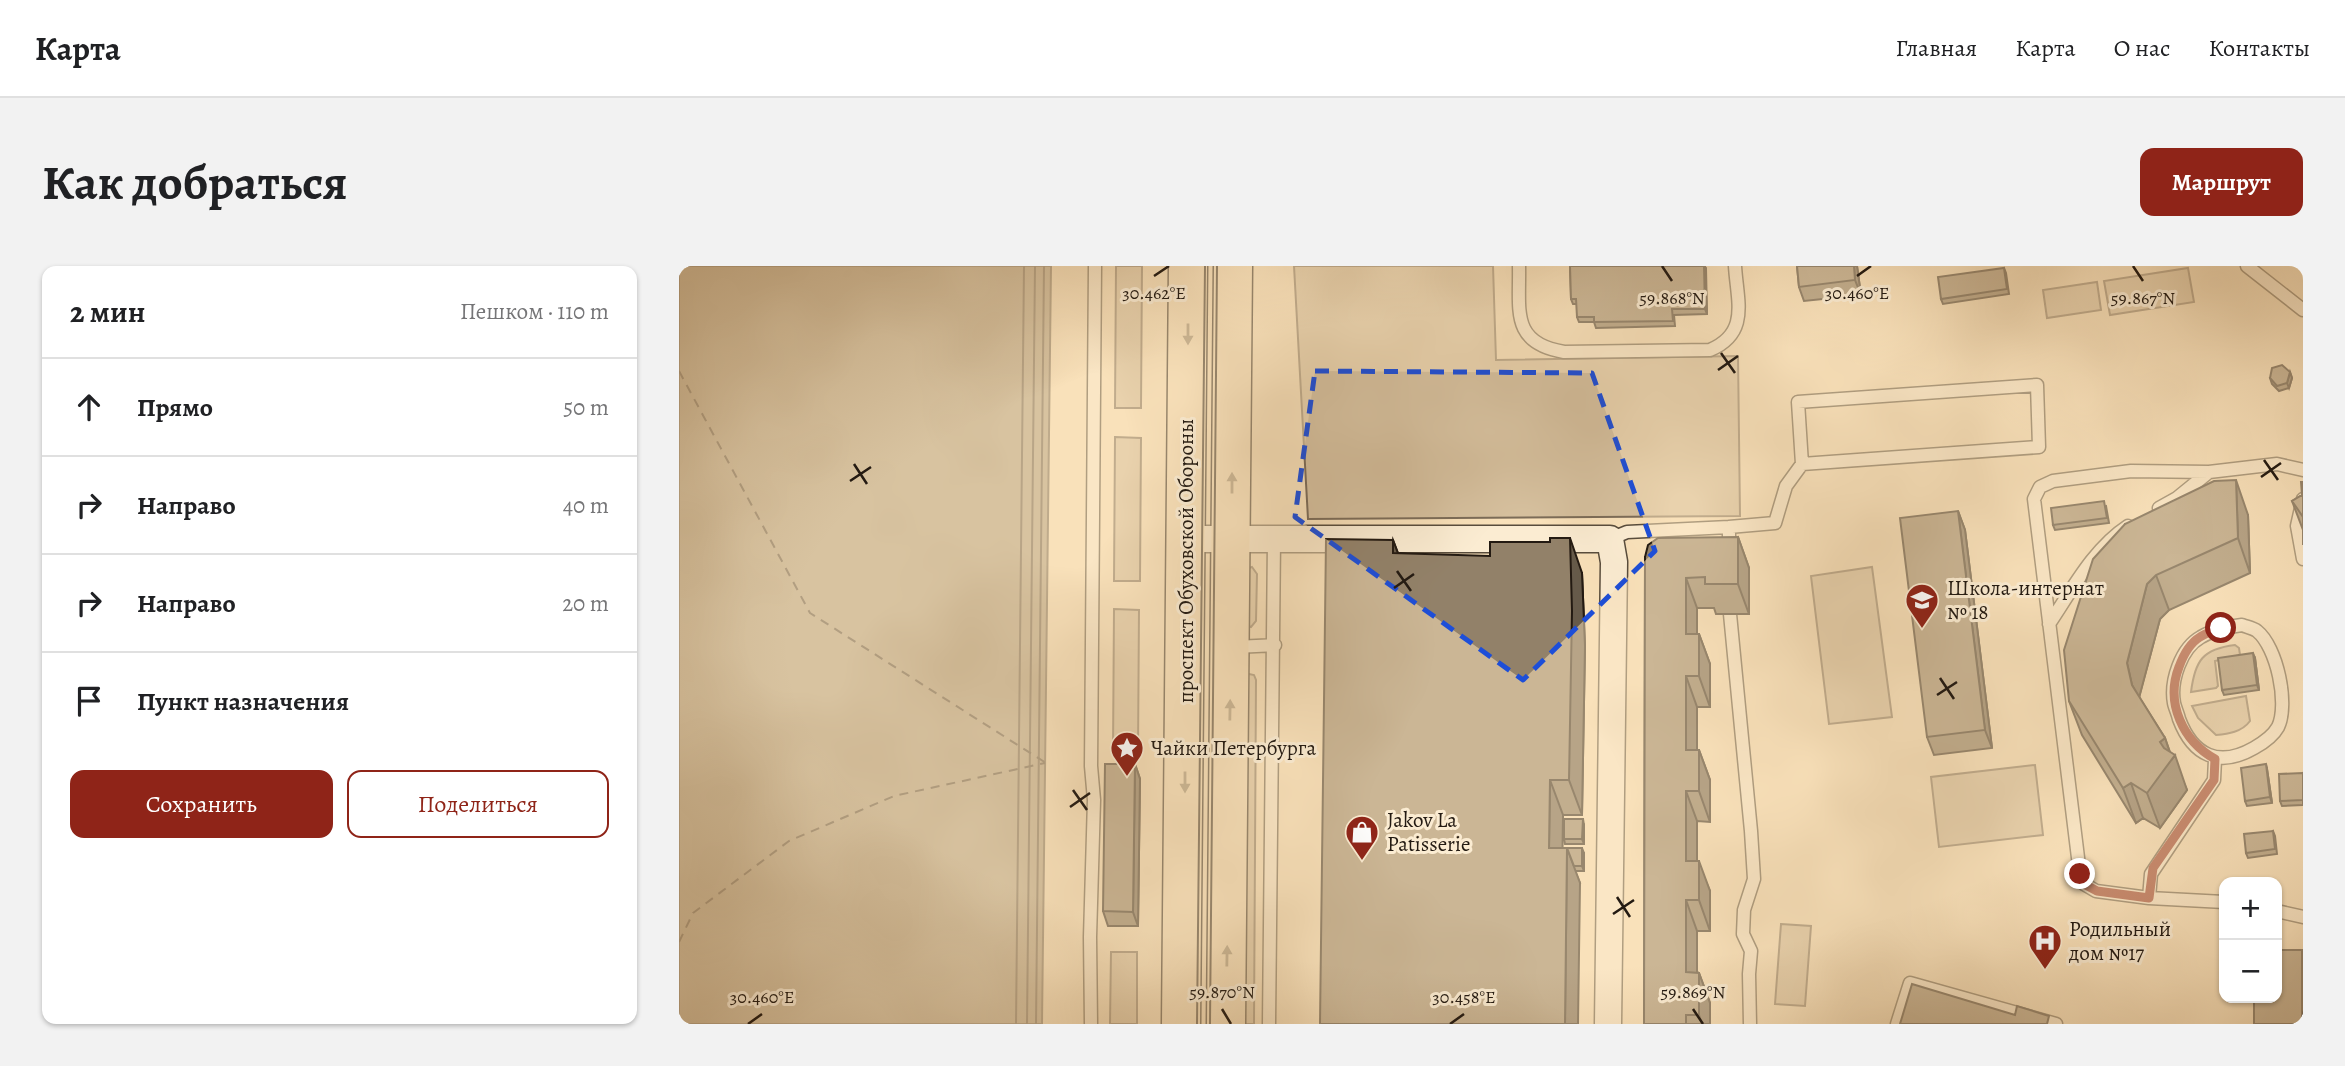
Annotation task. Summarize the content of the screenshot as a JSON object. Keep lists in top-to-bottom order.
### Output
{
  "streets": {
    "main road": ["проспект Обуховской Обороны"]
  },
  "places": {
    "school or university": ["Школа-интернат № 18"],
    "place": ["Чайки Петербурга"],
    "shop": ["Jakov La Patisserie"],
    "hospital": ["Родильный дом №17"]
  },
  "page": {
    "header": "Карта",
    "nav": [
      "Главная",
      "Карта",
      "О нас",
      "Контакты"
    ],
    "buttons": [
      "Маршрут",
      ["Сохранить", "Поделиться"]
    ],
    "title": "Как добраться",
    "heading": ["2 мин", "Пешком · 110 m"],
    "list": [
      ["Прямо", "50 m"],
      ["Направо", "40 m"],
      ["Направо", "20 m"],
      "Пункт назначения"
    ],
    "map_buttons": ["+", "−"]
  },
  "coordinates": [
    "30.462°E",
    "30.460°E",
    "59.868°N",
    "59.867°N",
    "59.870°N",
    "59.869°N",
    "30.458°E"
  ]
}
